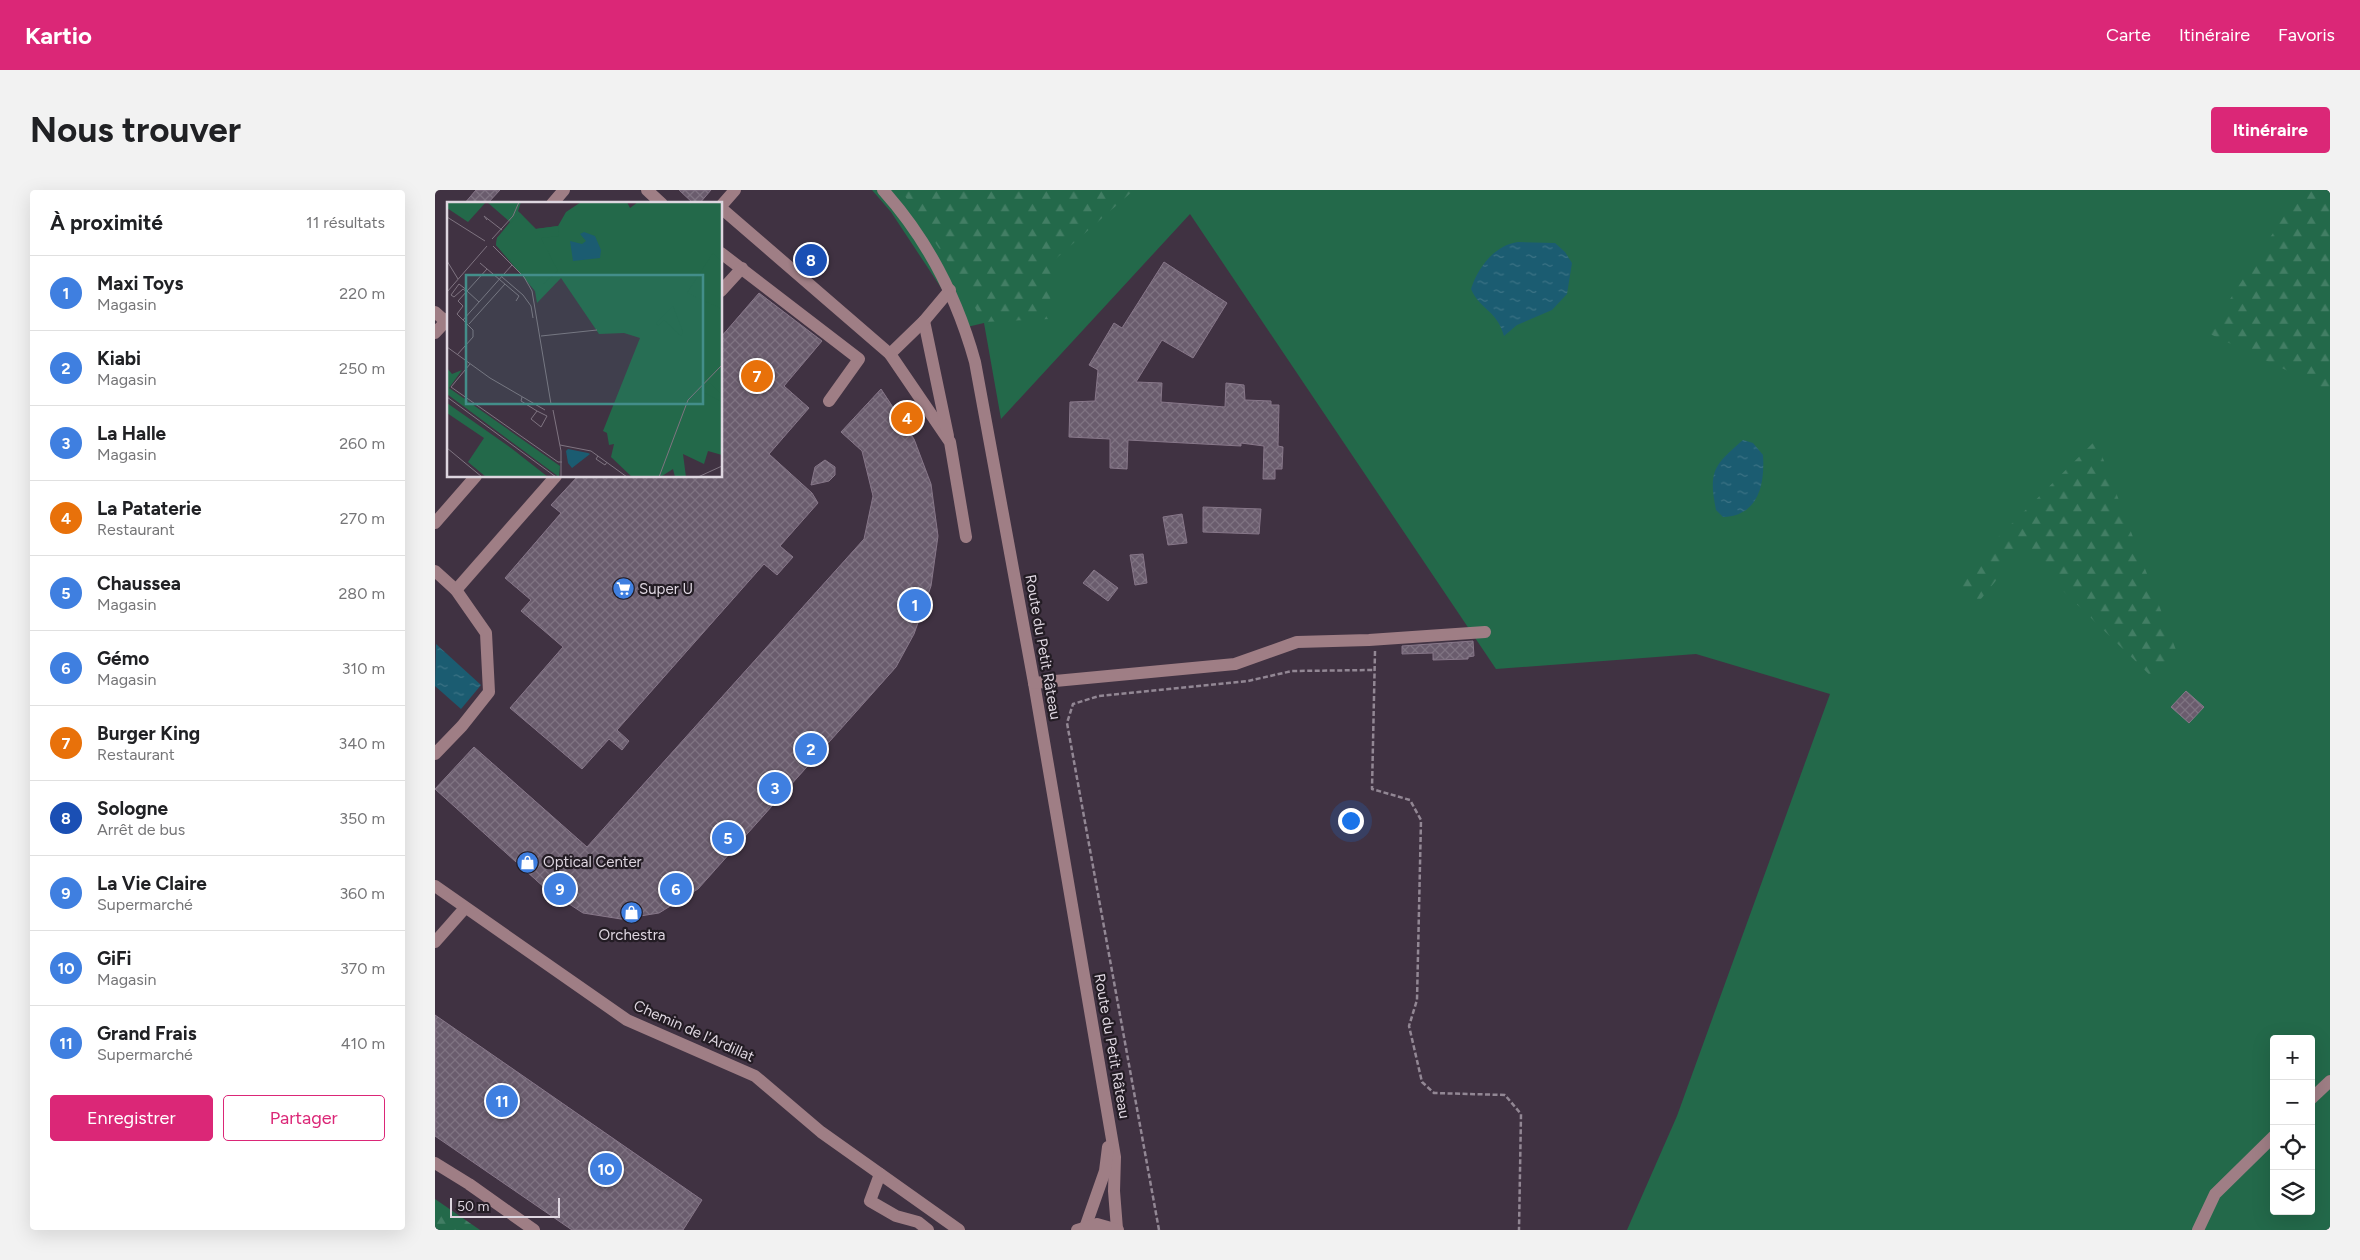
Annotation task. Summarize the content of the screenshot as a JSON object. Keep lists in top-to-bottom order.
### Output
{
  "streets": {
    "street": ["Route du Petit Râteau", "Chemin de l'Ardillat"]
  },
  "places": {
    "supermarket": ["Super U"],
    "shop": ["Optical Center", "Orchestra"]
  },
  "scale_bar": "50 m",
  "page": {
    "header": "Kartio",
    "nav": ["Carte", "Itinéraire", "Favoris"],
    "buttons": [
      "Itinéraire",
      ["Enregistrer", "Partager"]
    ],
    "title": "Nous trouver",
    "heading": ["À proximité", "11 résultats"],
    "pins": [
      "8",
      "7",
      "4",
      "1",
      "2",
      "3",
      "5",
      "6",
      "9",
      "11",
      "10"
    ],
    "list": [
      {
        "mark": "1",
        "name": "Maxi Toys",
        "note": "Magasin",
        "value": "220 m"
      },
      {
        "mark": "2",
        "name": "Kiabi",
        "note": "Magasin",
        "value": "250 m"
      },
      {
        "mark": "3",
        "name": "La Halle",
        "note": "Magasin",
        "value": "260 m"
      },
      {
        "mark": "4",
        "name": "La Pataterie",
        "note": "Restaurant",
        "value": "270 m"
      },
      {
        "mark": "5",
        "name": "Chaussea",
        "note": "Magasin",
        "value": "280 m"
      },
      {
        "mark": "6",
        "name": "Gémo",
        "note": "Magasin",
        "value": "310 m"
      },
      {
        "mark": "7",
        "name": "Burger King",
        "note": "Restaurant",
        "value": "340 m"
      },
      {
        "mark": "8",
        "name": "Sologne",
        "note": "Arrêt de bus",
        "value": "350 m"
      },
      {
        "mark": "9",
        "name": "La Vie Claire",
        "note": "Supermarché",
        "value": "360 m"
      },
      {
        "mark": "10",
        "name": "GiFi",
        "note": "Magasin",
        "value": "370 m"
      },
      {
        "mark": "11",
        "name": "Grand Frais",
        "note": "Supermarché",
        "value": "410 m"
      }
    ],
    "map_buttons": ["+", "−"],
    "scale": "50 m"
  }
}
